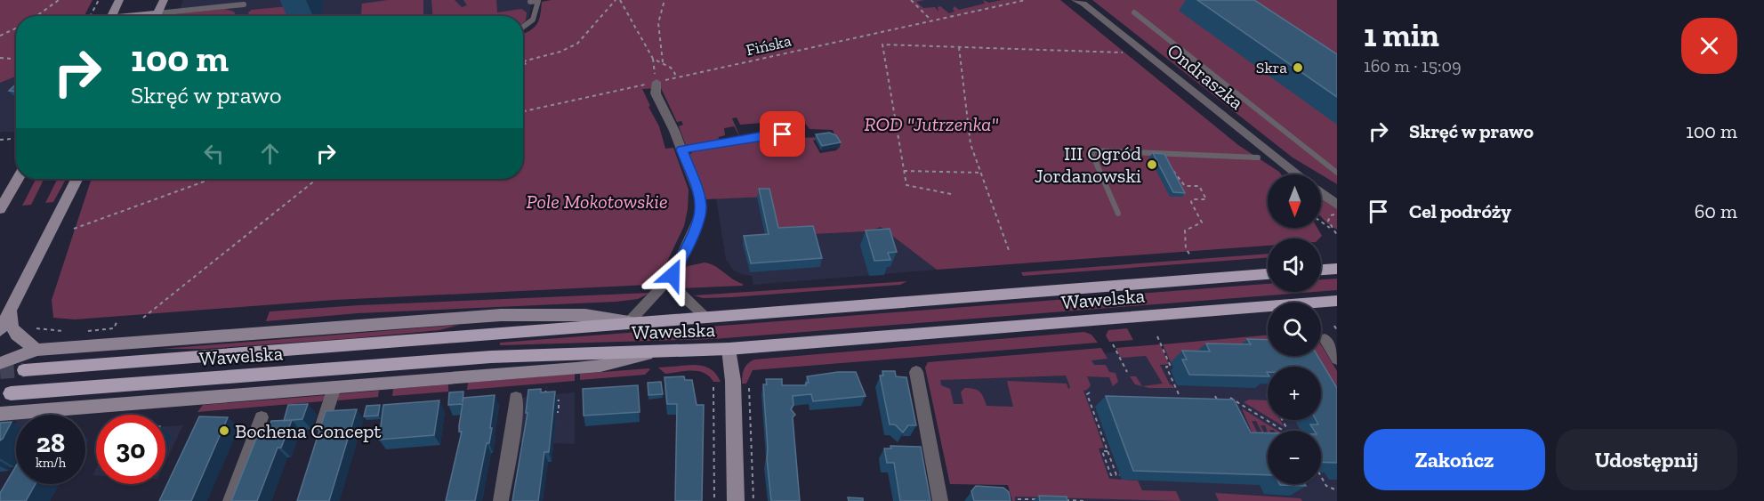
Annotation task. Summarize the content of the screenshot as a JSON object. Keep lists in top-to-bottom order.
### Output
{
  "streets": {
    "main road": ["Wawelska"],
    "street": ["Ondraszka"],
    "path": ["Fińska"]
  },
  "parks": ["ROD \"Jutrzenka\"", "Pole Mokotowskie"],
  "places": ["Skra", "III Ogród Jordanowski", "Bochena Concept"],
  "north": "bottom",
  "page": {
    "heading": ["1 min", "160 m · 15:09"],
    "turn": ["100 m", "Skręć w prawo"],
    "list": [
      {
        "name": "Skręć w prawo",
        "value": "100 m"
      },
      {
        "name": "Cel podróży",
        "value": "60 m"
      }
    ],
    "map_buttons": ["+", "−"],
    "speed": "28 km/h",
    "limit": "30",
    "buttons": ["Zakończ", "Udostępnij"]
  }
}
